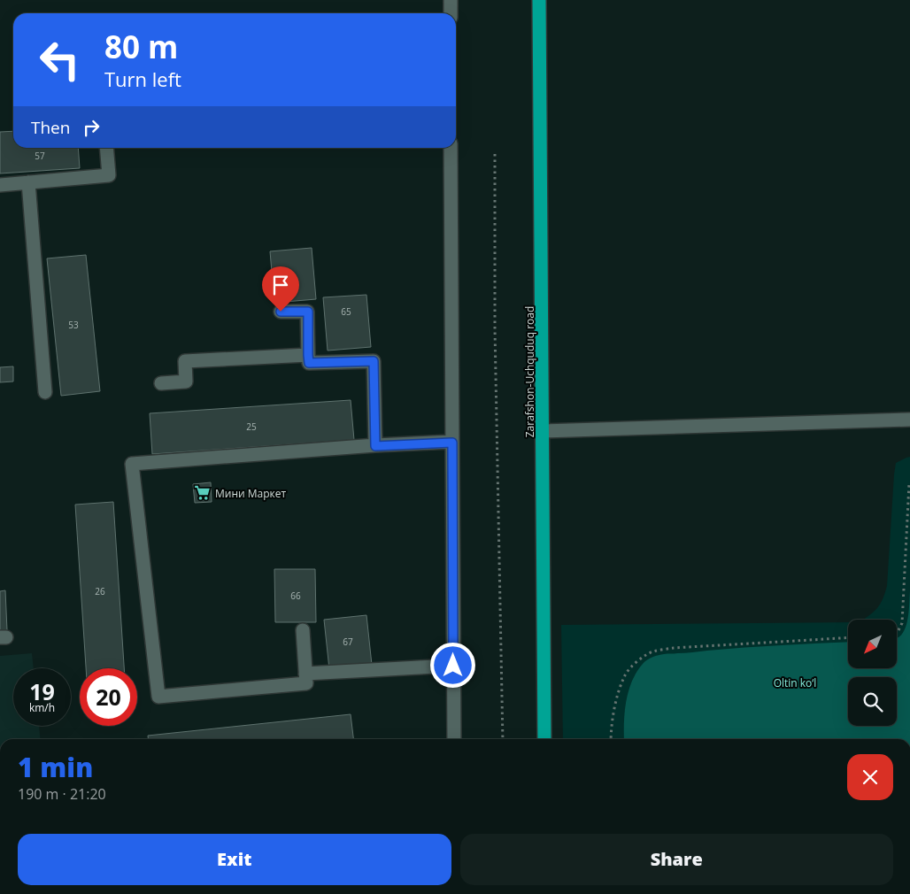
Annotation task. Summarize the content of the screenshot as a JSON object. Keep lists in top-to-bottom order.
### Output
{
  "streets": {
    "highway": ["Zarafshon-Uchquduq road"]
  },
  "parks": ["Oltin ko‘l"],
  "places": {
    "supermarket": ["Мини Маркет"]
  },
  "house_numbers": [
    "57",
    "65",
    "53",
    "25",
    "26",
    "66",
    "67"
  ],
  "north": "bottom left",
  "page": {
    "turn": ["80 m", "Turn left"],
    "then": "Then",
    "speed": "19 km/h",
    "limit": "20",
    "heading": ["1 min", "190 m · 21:20"],
    "buttons": ["Exit", "Share"]
  }
}
